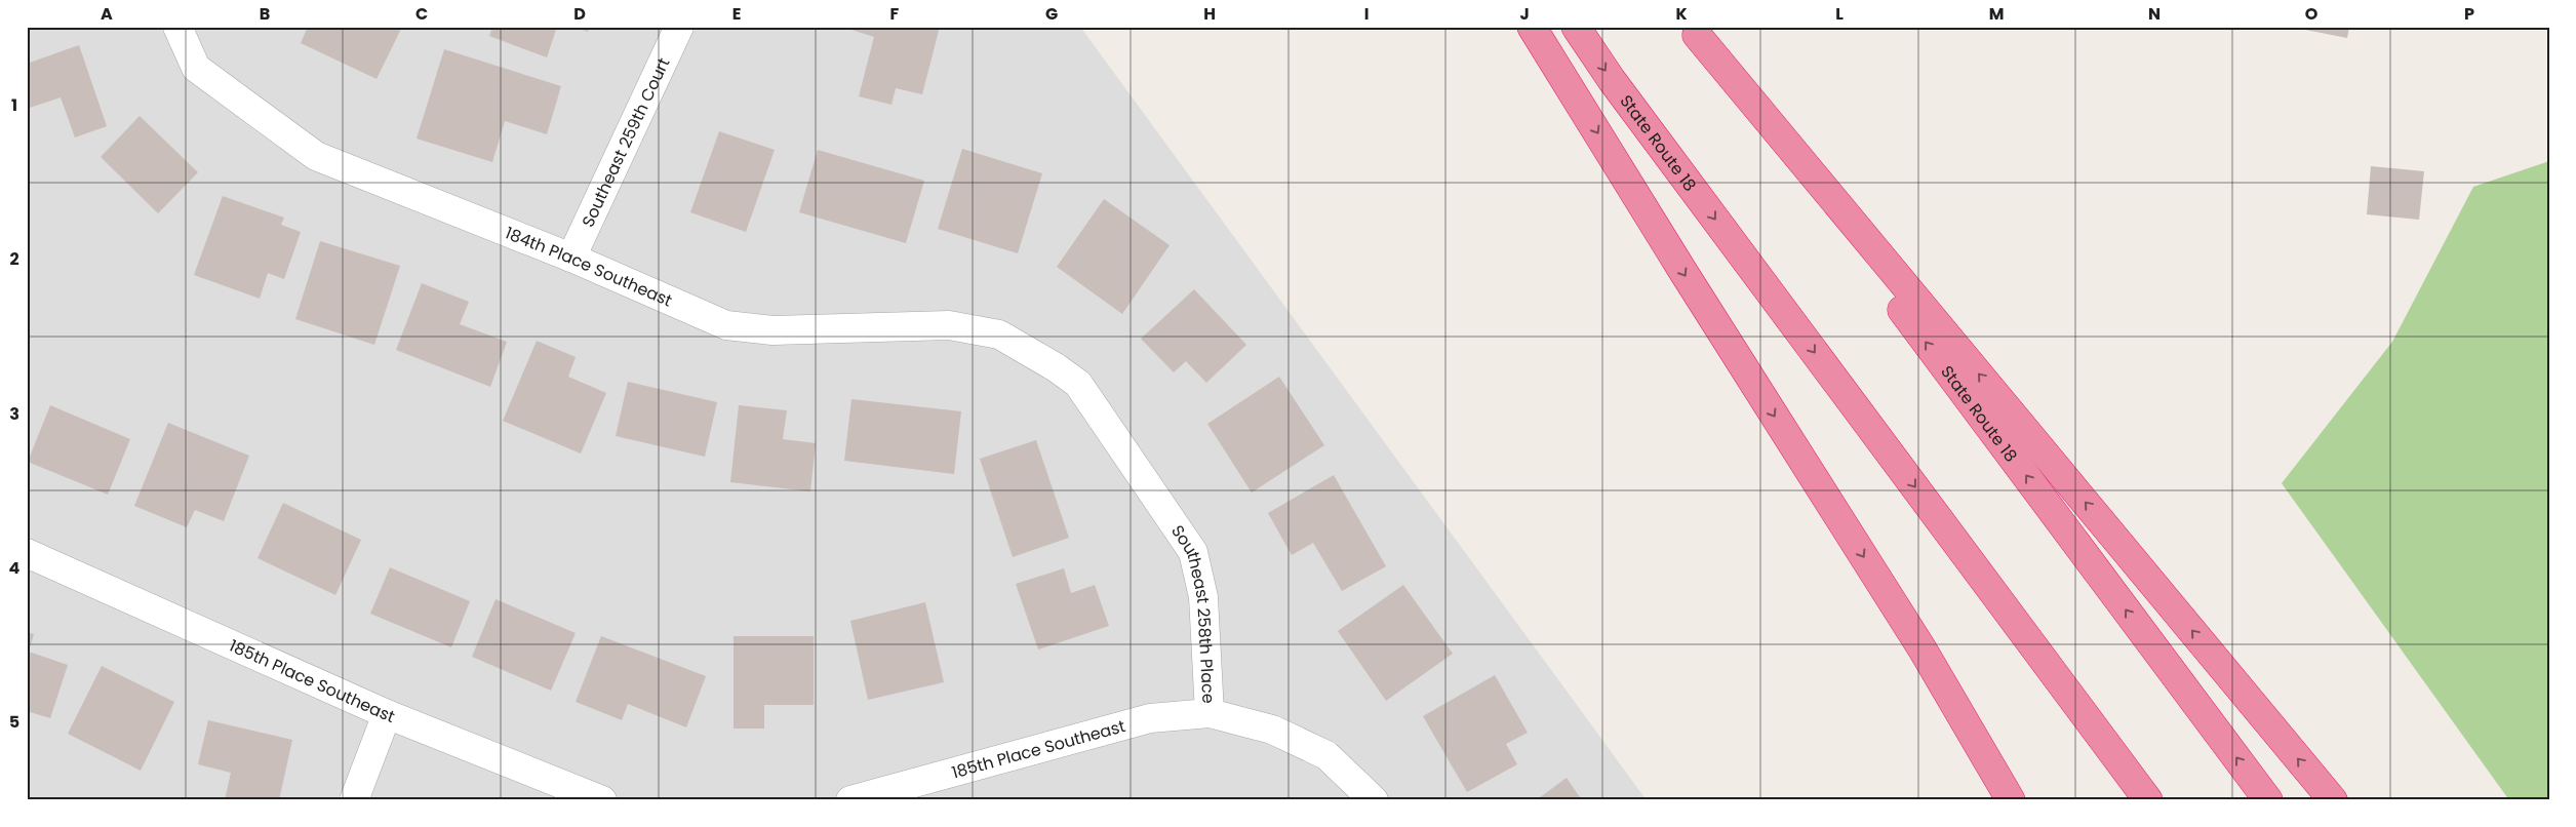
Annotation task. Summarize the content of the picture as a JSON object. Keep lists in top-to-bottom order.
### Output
{
  "streets": {
    "highway": ["State Route 18"],
    "street": [
      "Southeast 259th Court",
      "184th Place Southeast",
      "Southeast 258th Place",
      "185th Place Southeast"
    ]
  },
  "crossings": [
    ["Southeast 259th Court", "184th Place Southeast"],
    ["184th Place Southeast", "Southeast 258th Place"],
    ["Southeast 258th Place", "185th Place Southeast"]
  ],
  "grid": {
    "columns": [
      "A",
      "B",
      "C",
      "D",
      "E",
      "F",
      "G",
      "H",
      "I",
      "J",
      "K",
      "L",
      "M",
      "N",
      "O",
      "P"
    ],
    "rows": [
      "1",
      "2",
      "3",
      "4",
      "5"
    ]
  }
}
